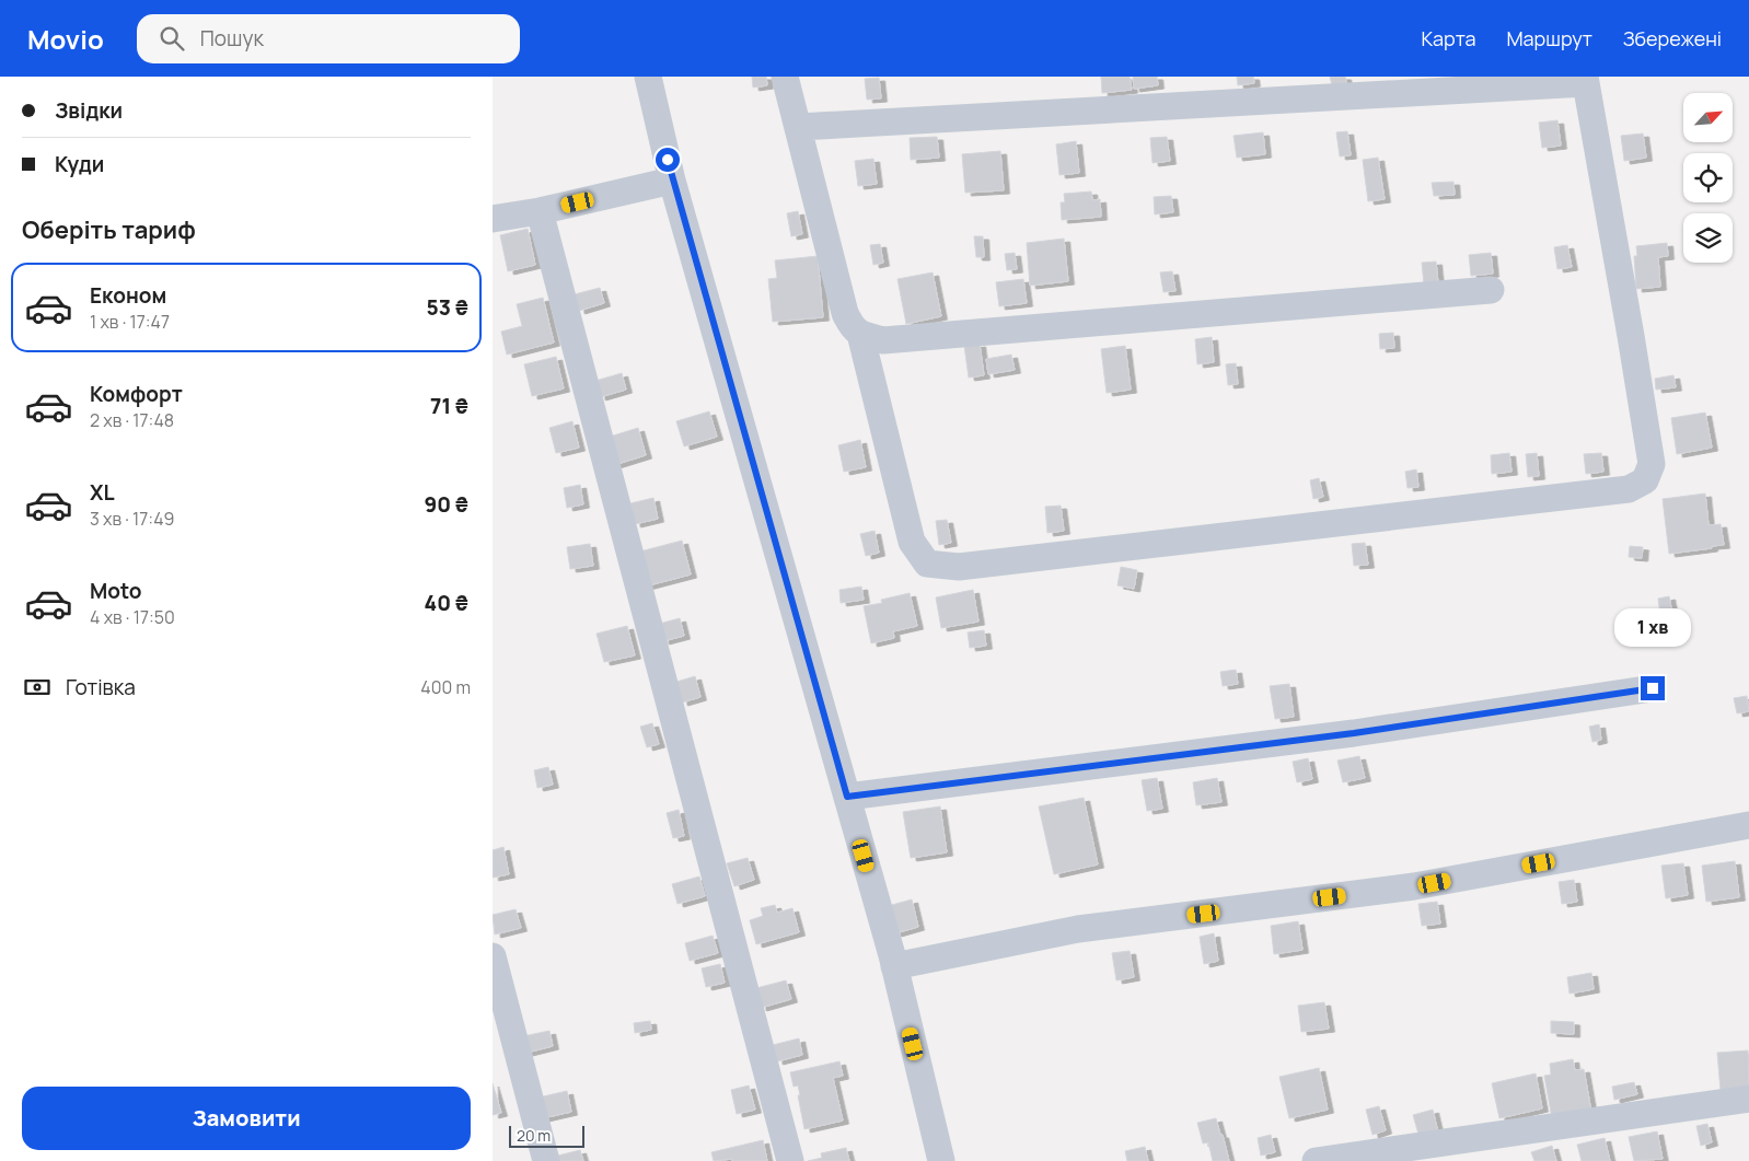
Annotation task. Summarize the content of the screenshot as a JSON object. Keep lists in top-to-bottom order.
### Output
{
  "scale_bar": "20 m",
  "north": "top right",
  "page": {
    "header": "Movio",
    "search": "Пошук",
    "nav": ["Карта", "Маршрут", "Збережені"],
    "banner": ["Звідки", "Куди"],
    "heading": "Оберіть тариф",
    "list": [
      {
        "name": "Економ",
        "note": "1 хв · 17:47",
        "value": "53 ₴"
      },
      {
        "name": "Комфорт",
        "note": "2 хв · 17:48",
        "value": "71 ₴"
      },
      {
        "name": "XL",
        "note": "3 хв · 17:49",
        "value": "90 ₴"
      },
      {
        "name": "Moto",
        "note": "4 хв · 17:50",
        "value": "40 ₴"
      }
    ],
    "bubble": "1 хв",
    "pay": ["Готівка", "400 m"],
    "buttons": "Замовити",
    "scale": "20 m"
  }
}
